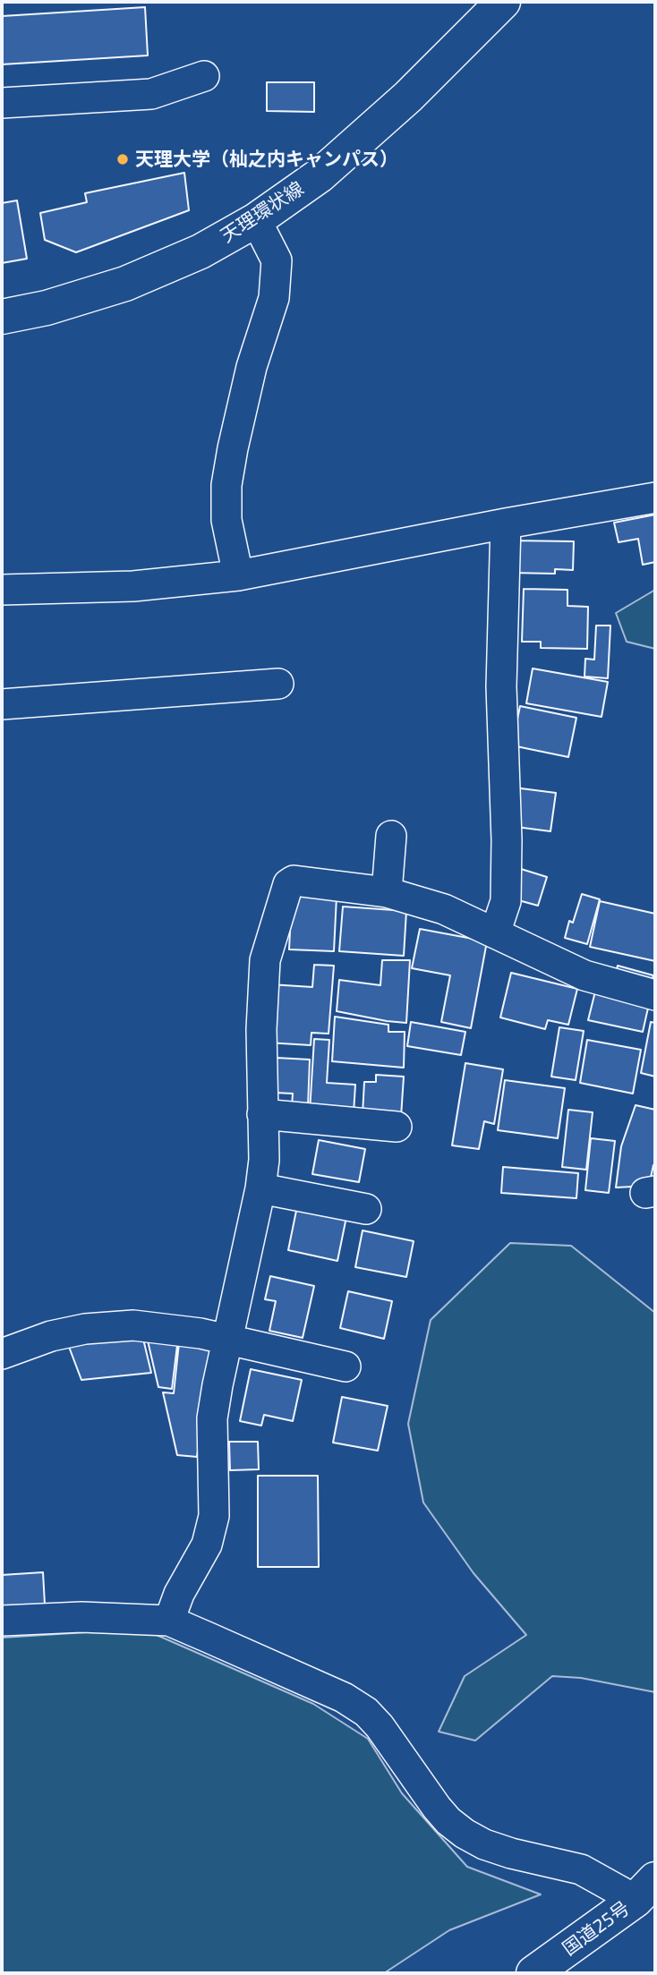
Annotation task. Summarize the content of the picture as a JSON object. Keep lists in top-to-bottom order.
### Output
{
  "streets": {
    "main road": ["天理環状線", "国道25号"]
  },
  "places": ["天理大学（杣之内キャンパス）"]
}
